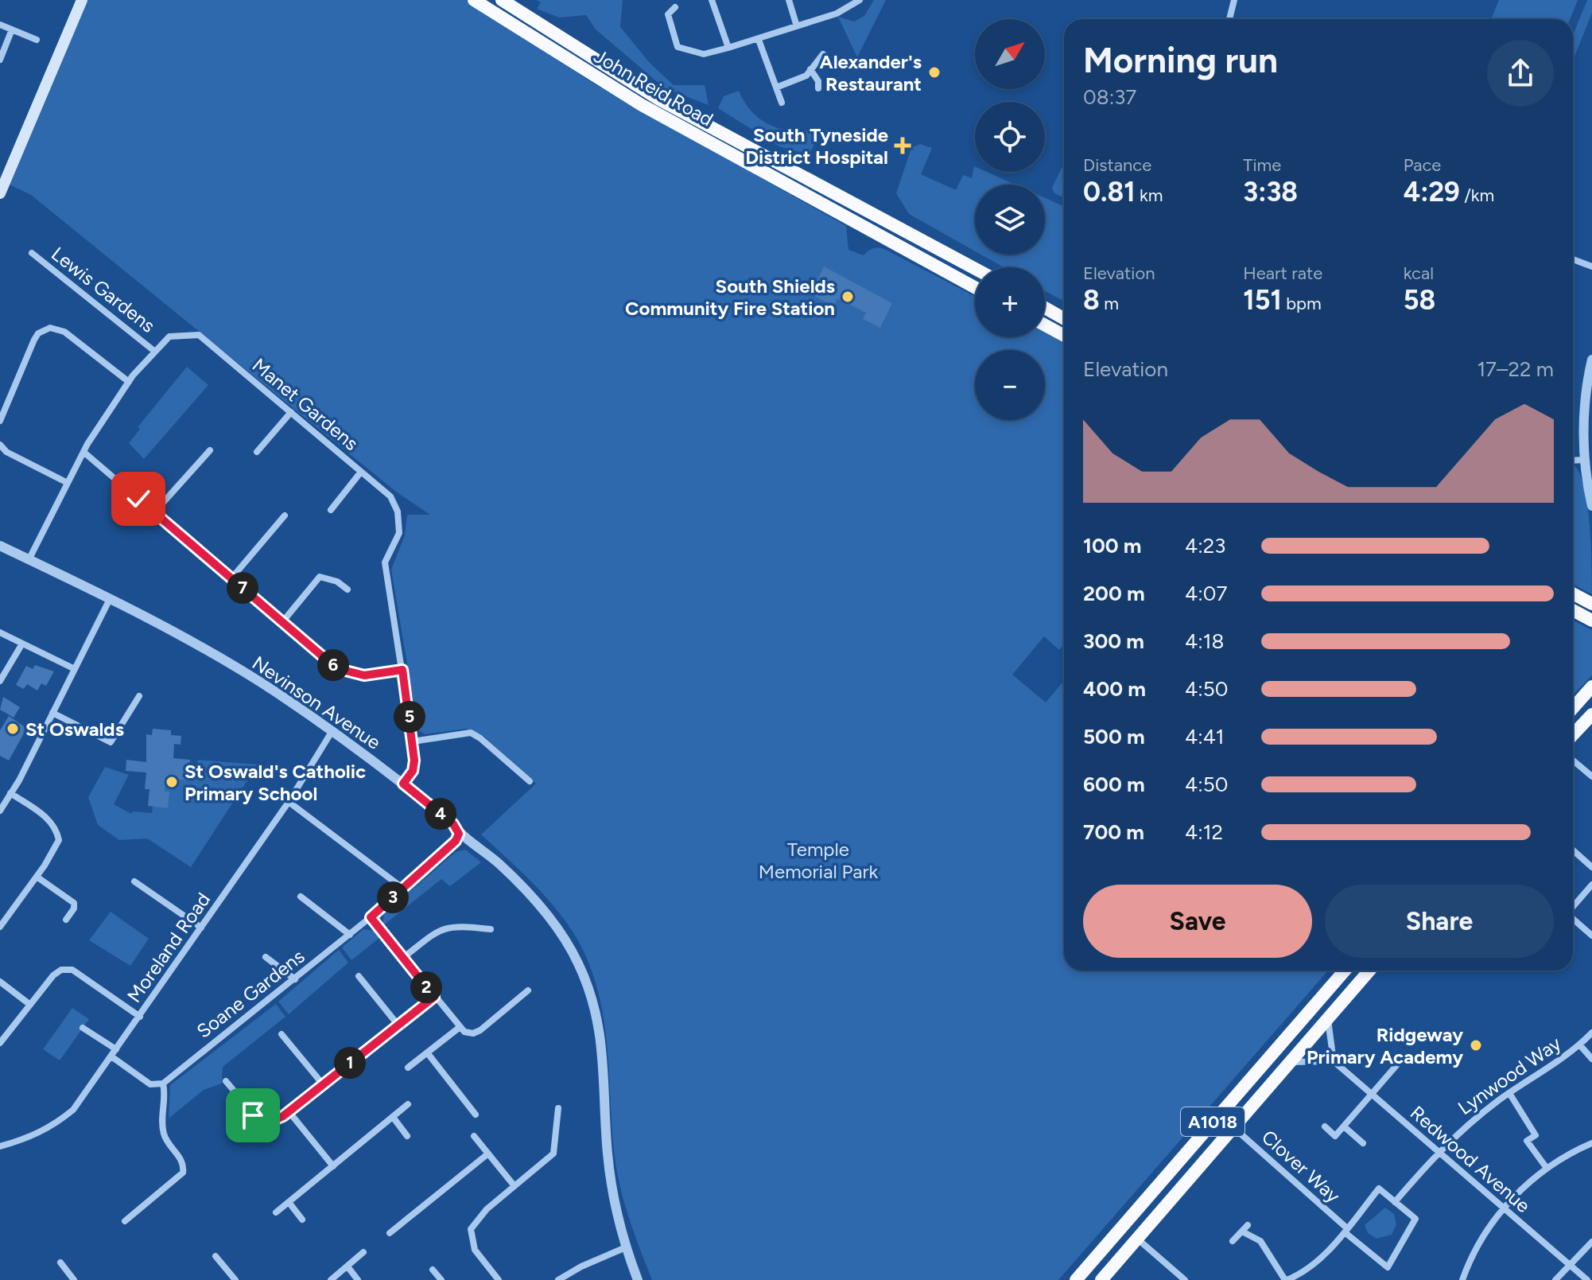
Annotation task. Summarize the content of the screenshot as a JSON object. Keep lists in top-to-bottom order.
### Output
{
  "streets": {
    "highway": ["John Reid Road", "A1018"],
    "street": [
      "Lewis Gardens",
      "Manet Gardens",
      "Nevinson Avenue",
      "Moreland Road",
      "Soane Gardens",
      "Lynwood Way",
      "Redwood Avenue",
      "Clover Way"
    ]
  },
  "crossings": [
    ["Lewis Gardens", "Manet Gardens"],
    ["Manet Gardens", "Nevinson Avenue"],
    ["Nevinson Avenue", "Moreland Road"],
    ["Nevinson Avenue", "Soane Gardens"],
    ["Lynwood Way", "Redwood Avenue"],
    ["A1018", "Clover Way"]
  ],
  "parks": ["Temple Memorial Park"],
  "places": {
    "other": [
      "Alexander's Restaurant",
      "South Shields Community Fire Station",
      "St Oswalds",
      "St Oswald's Catholic Primary School",
      "Ridgeway Primary Academy"
    ],
    "health": ["South Tyneside District Hospital"]
  },
  "north": "top right",
  "page": {
    "map_buttons": ["+", "−"],
    "heading": ["Morning run", "08:37"],
    "stats": [
      ["Distance", "0.81 km"],
      ["Time", "3:38"],
      ["Pace", "4:29 /km"],
      ["Elevation", "8 m"],
      ["Heart rate", "151 bpm"],
      ["kcal", "58"]
    ],
    "chart": ["Elevation", "17–22 m"],
    "list": [
      {
        "name": "100 m",
        "note": "4:23"
      },
      {
        "name": "200 m",
        "note": "4:07"
      },
      {
        "name": "300 m",
        "note": "4:18"
      },
      {
        "name": "400 m",
        "note": "4:50"
      },
      {
        "name": "500 m",
        "note": "4:41"
      },
      {
        "name": "600 m",
        "note": "4:50"
      },
      {
        "name": "700 m",
        "note": "4:12"
      }
    ],
    "pins": [
      "7",
      "6",
      "5",
      "4",
      "3",
      "2",
      "1"
    ],
    "buttons": ["Save", "Share"]
  }
}
